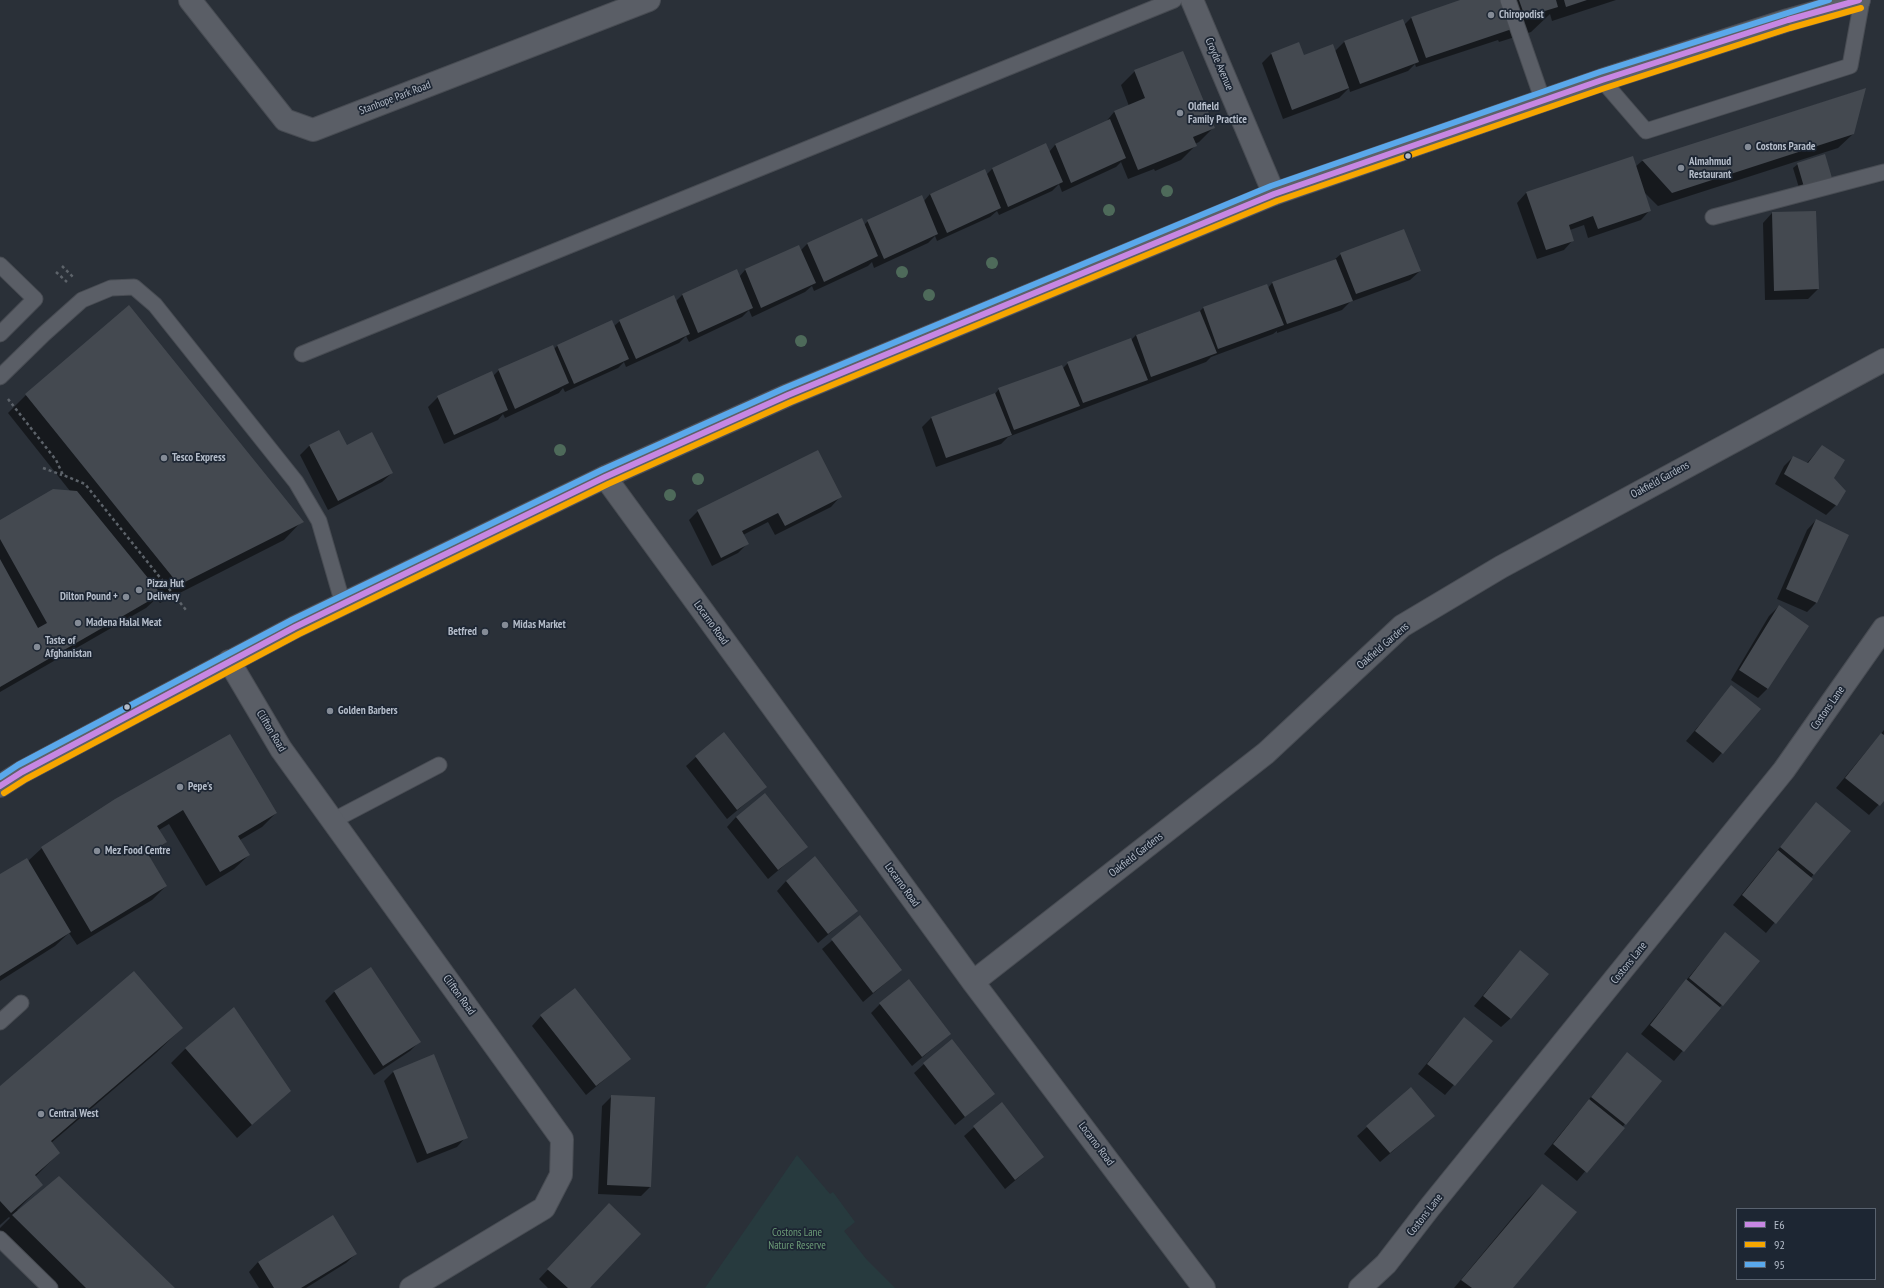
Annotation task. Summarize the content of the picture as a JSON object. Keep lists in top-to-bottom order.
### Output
{
  "streets": {
    "street": [
      "Croyde Avenue",
      "Stanhope Park Road",
      "Oakfield Gardens",
      "Locarno Road",
      "Costons Lane",
      "Clifton Road"
    ]
  },
  "crossings": [
    ["Oakfield Gardens", "Locarno Road"]
  ],
  "parks": ["Costons Lane Nature Reserve"],
  "places": [
    "Chiropodist",
    "Oldfield Family Practice",
    "Costons Parade",
    "Almahmud Restaurant",
    "Tesco Express",
    "Pizza Hut Delivery",
    "Dilton Pound +",
    "Madena Halal Meat",
    "Midas Market",
    "Betfred",
    "Taste of Afghanistan",
    "Golden Barbers",
    "Pepe's",
    "Mez Food Centre",
    "Central West"
  ],
  "lines": ["transit line E6", "transit line 95", "transit line 92"],
  "legend": ["E6", "92", "95"]
}
